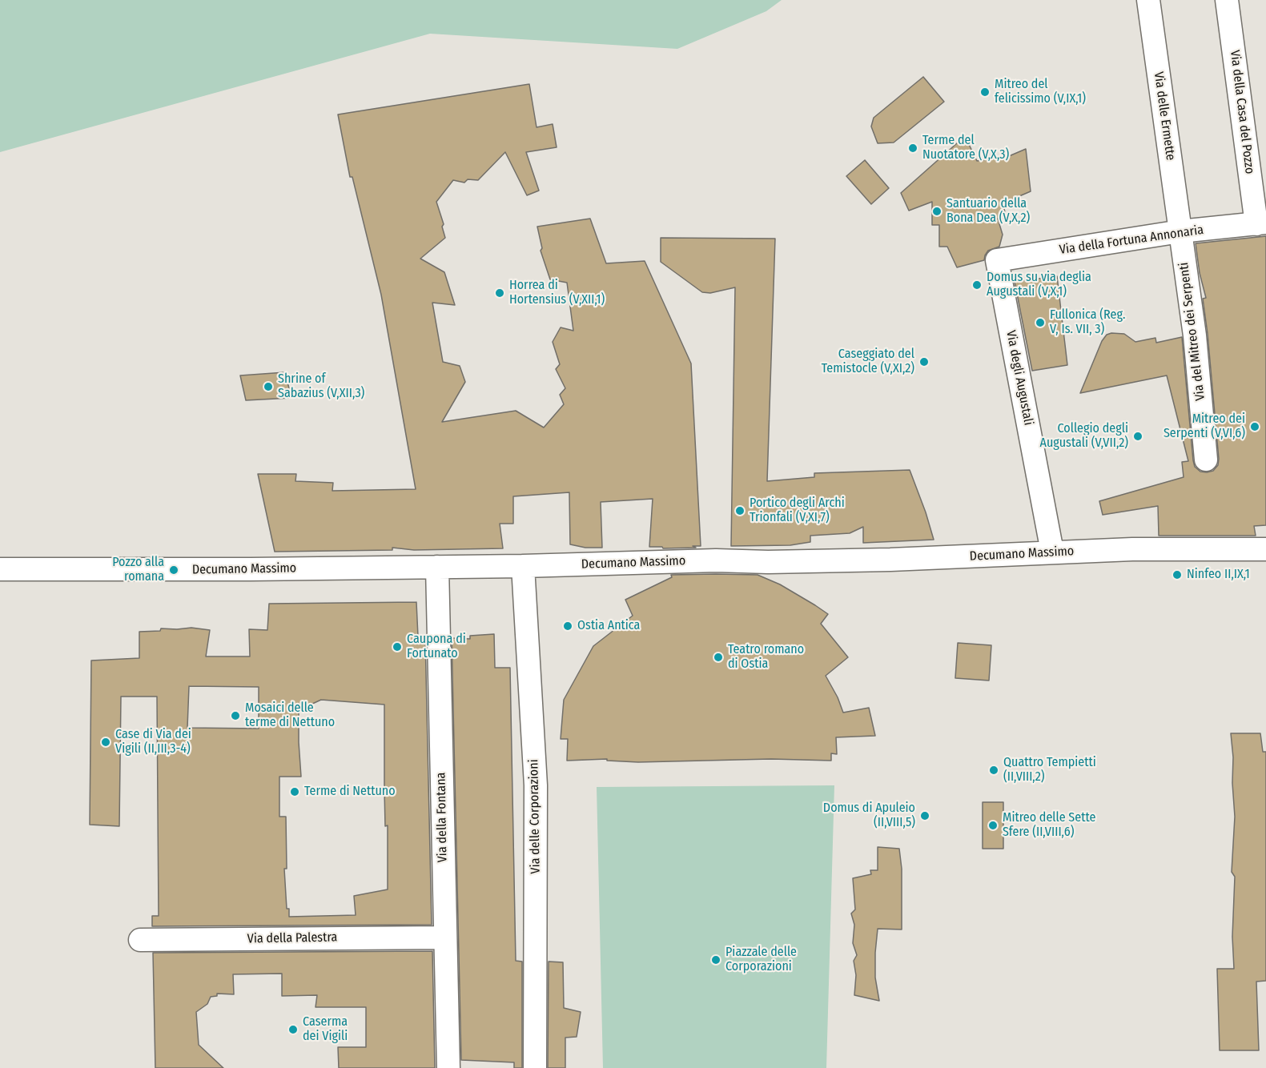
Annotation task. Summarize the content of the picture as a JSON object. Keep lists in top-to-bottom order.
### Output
{
  "streets": {
    "street": [
      "Via della Casa del Pozzo",
      "Via delle Ermette",
      "Via della Fortuna Annonaria",
      "Via del Mitreo dei Serpenti",
      "Via degli Augustali",
      "Decumano Massimo",
      "Via delle Corporazioni",
      "Via della Fontana",
      "Via della Palestra"
    ]
  },
  "crossings": [
    ["Via della Casa del Pozzo", "Via della Fortuna Annonaria"],
    ["Via delle Ermette", "Via della Fortuna Annonaria"],
    ["Via delle Ermette", "Via del Mitreo dei Serpenti"],
    ["Via della Fortuna Annonaria", "Via del Mitreo dei Serpenti"],
    ["Via della Fortuna Annonaria", "Via degli Augustali"],
    ["Via degli Augustali", "Decumano Massimo"],
    ["Decumano Massimo", "Via delle Corporazioni"],
    ["Decumano Massimo", "Via della Fontana"],
    ["Via della Fontana", "Via della Palestra"]
  ],
  "places": [
    "Mitreo del felicissimo (V,IX,1)",
    "Terme del Nuotatore (V,X,3)",
    "Santuario della Bona Dea (V,X,2)",
    "Domus su via deglia Augustali (V,X,1)",
    "Horrea di Hortensius (V,XII,1)",
    "Fullonica (Reg. V, Is. VII, 3)",
    "Caseggiato del Temistocle (V,XI,2)",
    "Shrine of Sabazius (V,XII,3)",
    "Mitreo dei Serpenti (V,VI,6)",
    "Collegio degli Augustali (V,VII,2)",
    "Portico degli Archi Trionfali (V,XI,7)",
    "Pozzo alla romana",
    "Ninfeo II,IX,1",
    "Ostia Antica",
    "Caupona di Fortunato",
    "Teatro romano di Ostia",
    "Mosaici delle terme di Nettuno",
    "Case di Via dei Vigili (II,III,3-4)",
    "Quattro Tempietti (II,VIII,2)",
    "Terme di Nettuno",
    "Domus di Apuleio (II,VIII,5)",
    "Mitreo delle Sette Sfere (II,VIII,6)",
    "Piazzale delle Corporazioni",
    "Caserma dei Vigili"
  ]
}
